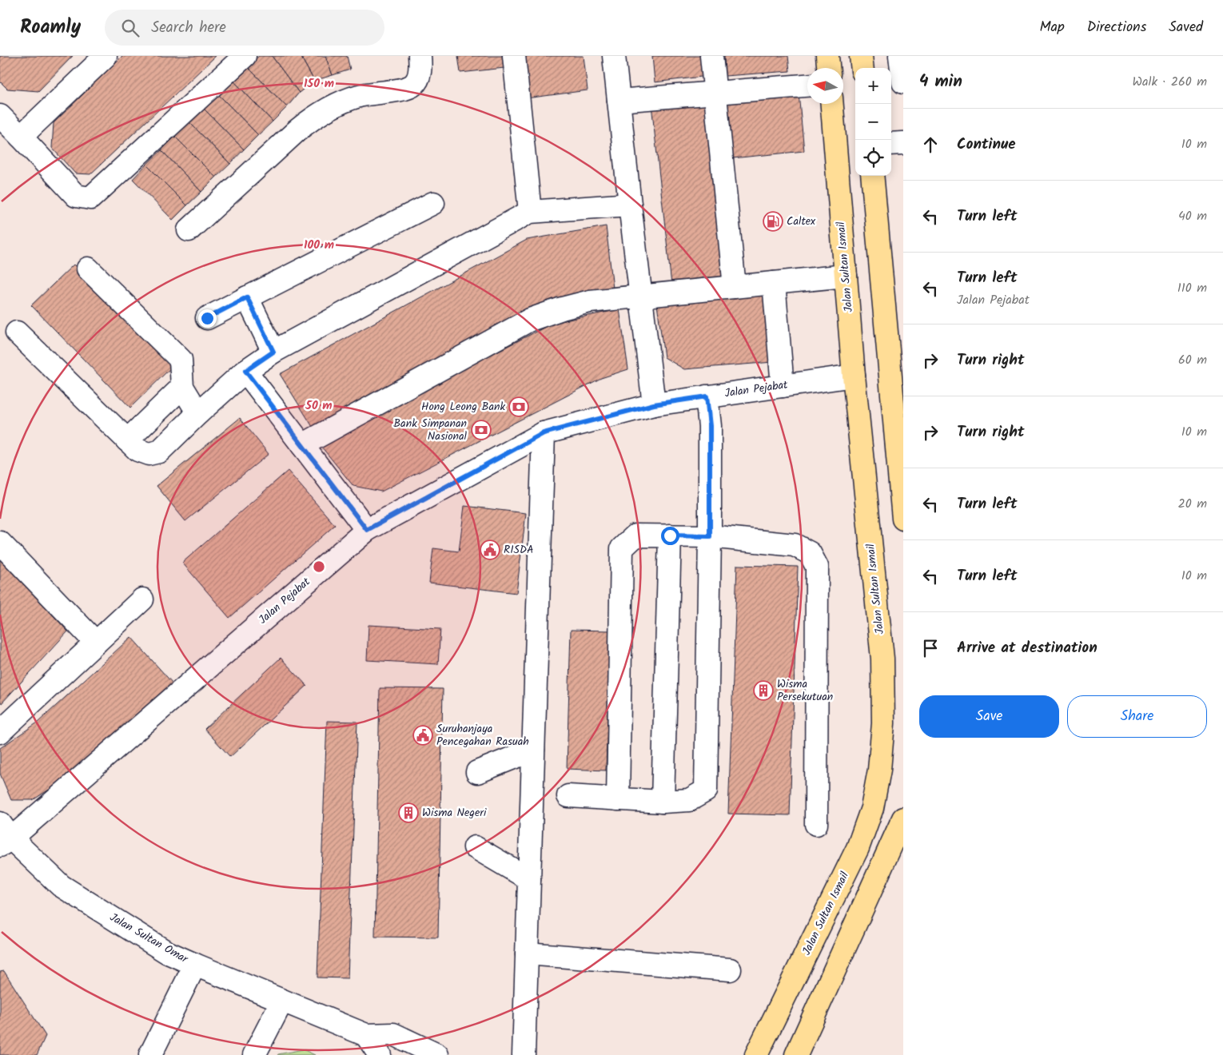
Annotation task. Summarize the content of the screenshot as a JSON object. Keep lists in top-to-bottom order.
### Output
{
  "streets": {
    "main road": ["Jalan Sultan Ismail"],
    "street": ["Jalan Pejabat", "Jalan Sultan Omar"]
  },
  "crossings": [
    ["Jalan Sultan Ismail", "Jalan Pejabat"],
    ["Jalan Pejabat", "Jalan Sultan Omar"]
  ],
  "places": {
    "fuel station": ["Caltex"],
    "bank": ["Hong Leong Bank", "Bank Simpanan Nasional"],
    "public building": ["RISDA", "Suruhanjaya Pencegahan Rasuah"],
    "building": ["Wisma Persekutuan", "Wisma Negeri"]
  },
  "north": "left",
  "page": {
    "header": "Roamly",
    "search": "Search here",
    "nav": ["Map", "Directions", "Saved"],
    "heading": ["4 min", "Walk · 260 m"],
    "map_buttons": ["+", "−"],
    "list": [
      ["Continue", "10 m"],
      ["Turn left", "40 m"],
      ["Turn left", "Jalan Pejabat", "110 m"],
      ["Turn right", "60 m"],
      ["Turn right", "10 m"],
      ["Turn left", "20 m"],
      ["Turn left", "10 m"],
      "Arrive at destination"
    ],
    "buttons": ["Save", "Share"]
  },
  "rings": ["150 m", "100 m", "50 m"]
}
